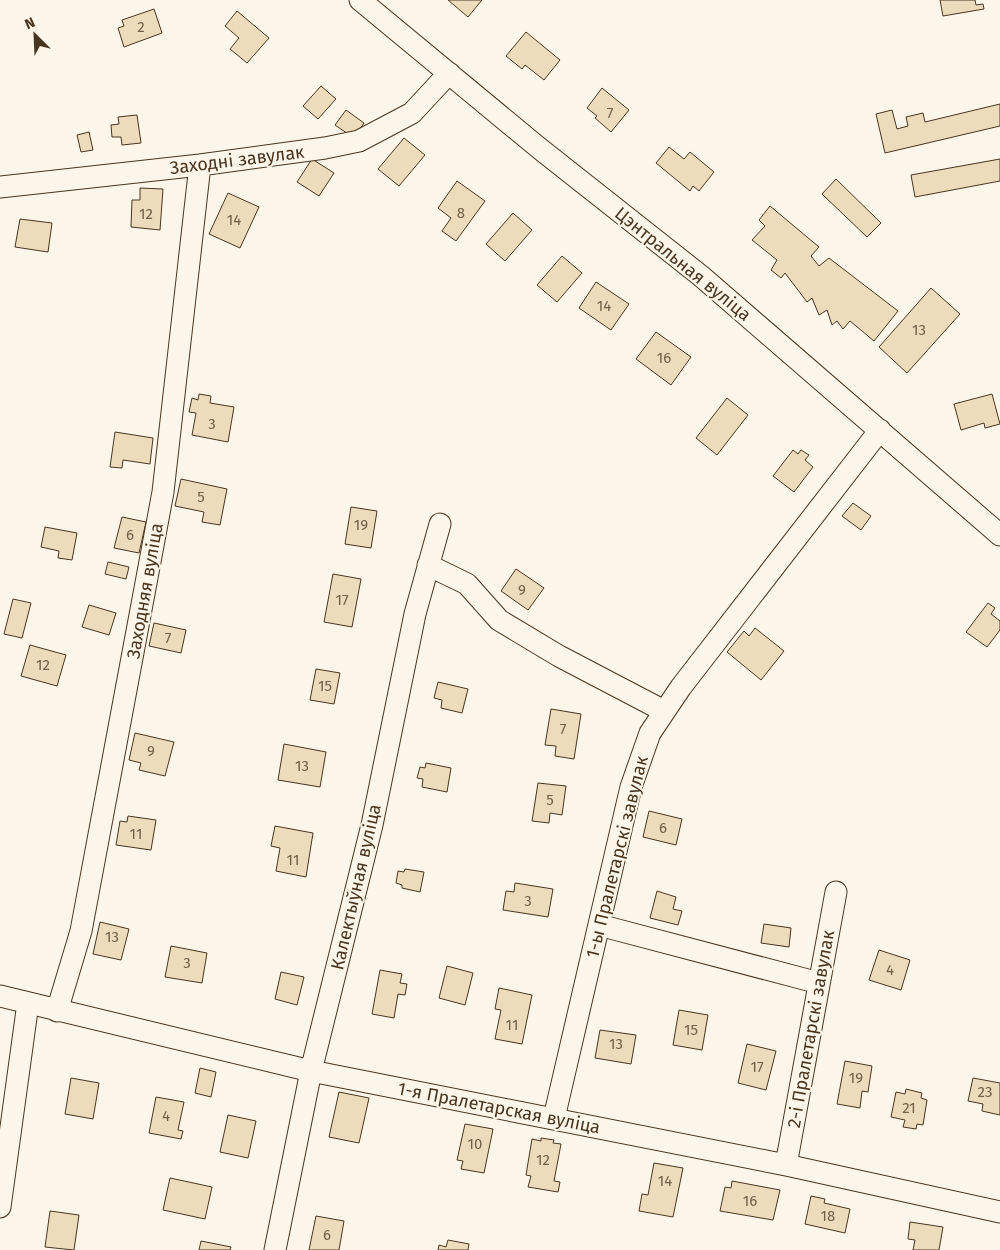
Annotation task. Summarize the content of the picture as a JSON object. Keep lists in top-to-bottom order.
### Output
{
  "streets": {
    "street": [
      "Заходні завулак",
      "Цэнтральная вуліца",
      "Заходняя вуліца",
      "1-ы Пралетарскі завулак",
      "Калектыўная вуліца",
      "2-і Пралетарскі завулак",
      "1-я Пралетарская вуліца"
    ]
  },
  "crossings": [
    ["Заходні завулак", "Цэнтральная вуліца"],
    ["Заходні завулак", "Заходняя вуліца"],
    ["Цэнтральная вуліца", "1-ы Пралетарскі завулак"],
    ["Заходняя вуліца", "1-я Пралетарская вуліца"],
    ["1-ы Пралетарскі завулак", "1-я Пралетарская вуліца"],
    ["Калектыўная вуліца", "1-я Пралетарская вуліца"],
    ["2-і Пралетарскі завулак", "1-я Пралетарская вуліца"]
  ],
  "house_numbers": [
    "2",
    "7",
    "8",
    "12",
    "14",
    "14",
    "13",
    "16",
    "3",
    "5",
    "19",
    "6",
    "9",
    "17",
    "7",
    "12",
    "15",
    "7",
    "9",
    "13",
    "5",
    "6",
    "11",
    "11",
    "3",
    "13",
    "3",
    "4",
    "11",
    "15",
    "13",
    "17",
    "19",
    "23",
    "21",
    "4",
    "10",
    "12",
    "14",
    "16",
    "18",
    "6"
  ],
  "north": "top left"
}
